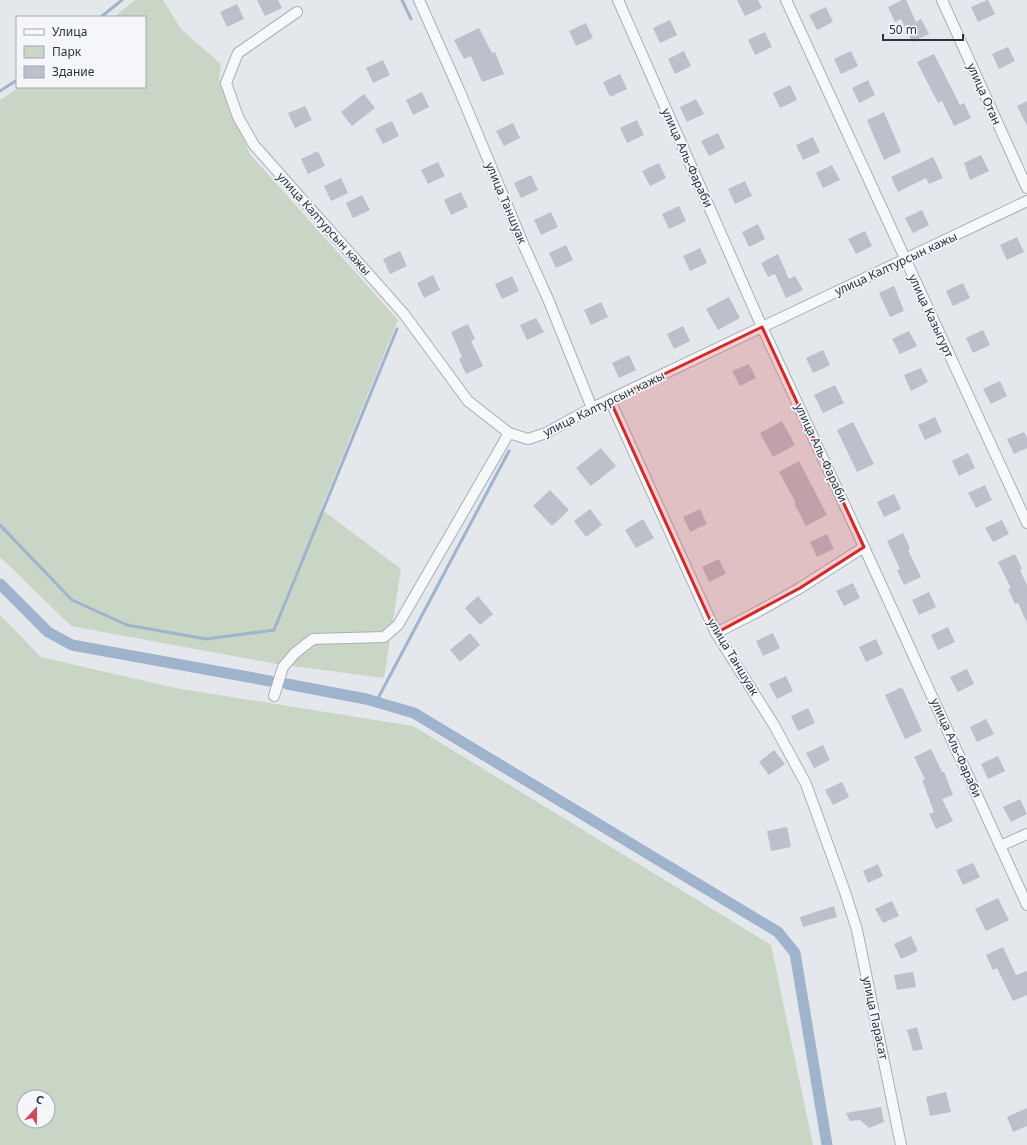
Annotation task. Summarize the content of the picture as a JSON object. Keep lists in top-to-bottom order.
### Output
{
  "streets": {
    "street": [
      "улица Отан",
      "улица Аль-Фараби",
      "улица Таншуак",
      "улица Калтурсын кажы",
      "улица Казыгурт",
      "улица Парасат"
    ]
  },
  "crossings": [
    ["улица Аль-Фараби", "улица Калтурсын кажы"],
    ["улица Таншуак", "улица Калтурсын кажы"],
    ["улица Таншуак", "улица Парасат"],
    ["улица Калтурсын кажы", "улица Казыгурт"]
  ],
  "legend": ["Улица", "Парк", "Здание"],
  "scale_bar": "50 m",
  "north": "top"
}
